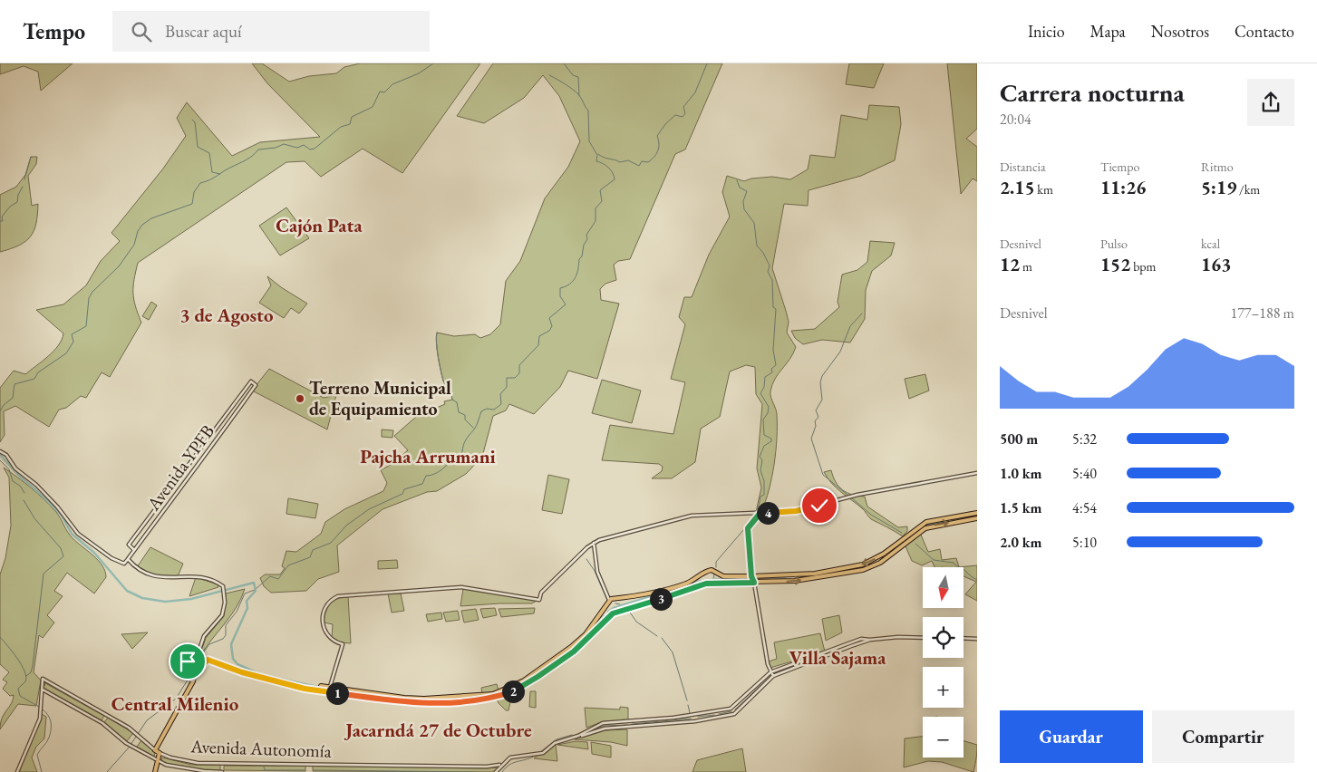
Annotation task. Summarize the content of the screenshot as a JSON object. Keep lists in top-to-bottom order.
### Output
{
  "streets": {
    "main road": ["Avenida Autonomía"],
    "street": ["Avenida YPFB"]
  },
  "districts": [
    "Cajón Pata",
    "3 de Agosto",
    "Pajcha Arrumani",
    "Villa Sajama",
    "Central Milenio",
    "Jacarndá 27 de Octubre"
  ],
  "places": ["Terreno Municipal de Equipamiento"],
  "north": "bottom",
  "page": {
    "header": "Tempo",
    "search": "Buscar aquí",
    "nav": [
      "Inicio",
      "Mapa",
      "Nosotros",
      "Contacto"
    ],
    "heading": ["Carrera nocturna", "20:04"],
    "stats": [
      ["Distancia", "2.15 km"],
      ["Tiempo", "11:26"],
      ["Ritmo", "5:19 /km"],
      ["Desnivel", "12 m"],
      ["Pulso", "152 bpm"],
      ["kcal", "163"]
    ],
    "chart": ["Desnivel", "177–188 m"],
    "list": [
      {
        "name": "500 m",
        "note": "5:32"
      },
      {
        "name": "1.0 km",
        "note": "5:40"
      },
      {
        "name": "1.5 km",
        "note": "4:54"
      },
      {
        "name": "2.0 km",
        "note": "5:10"
      }
    ],
    "pins": [
      "4",
      "3",
      "2",
      "1"
    ],
    "map_buttons": ["+", "−"],
    "buttons": ["Guardar", "Compartir"]
  }
}
